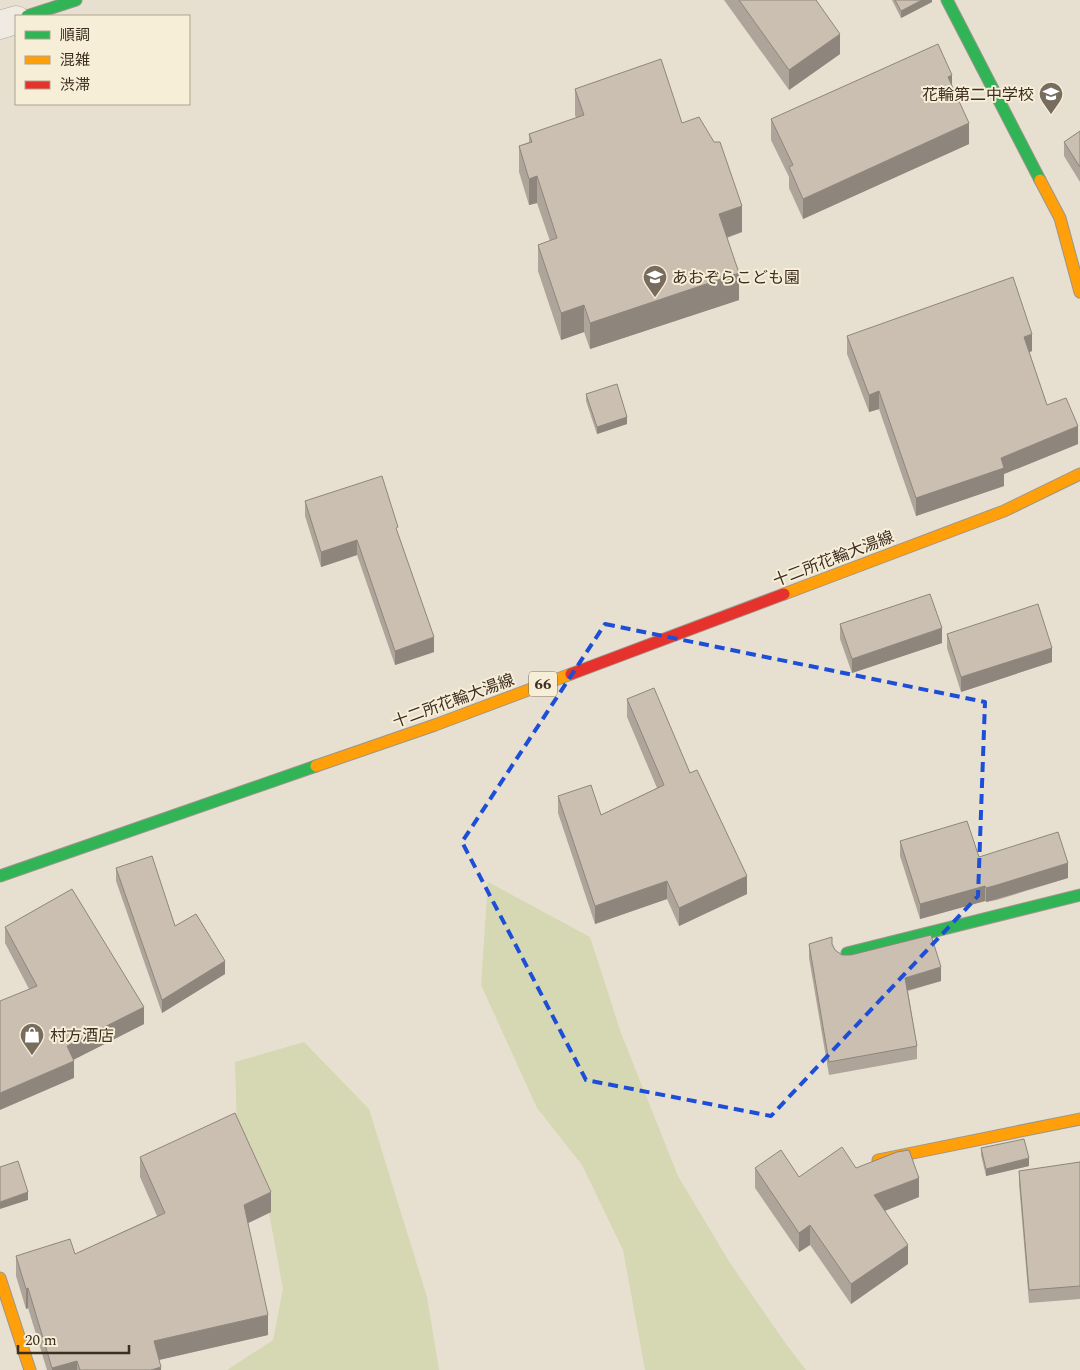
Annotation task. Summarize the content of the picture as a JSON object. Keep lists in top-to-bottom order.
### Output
{
  "streets": {
    "main road": ["十二所花輪大湯線", "66"]
  },
  "places": {
    "school or university": ["花輪第二中学校", "あおぞらこども園"],
    "shop": ["村方酒店"]
  },
  "legend": ["順調", "混雑", "渋滞"],
  "scale_bar": "20 m"
}
